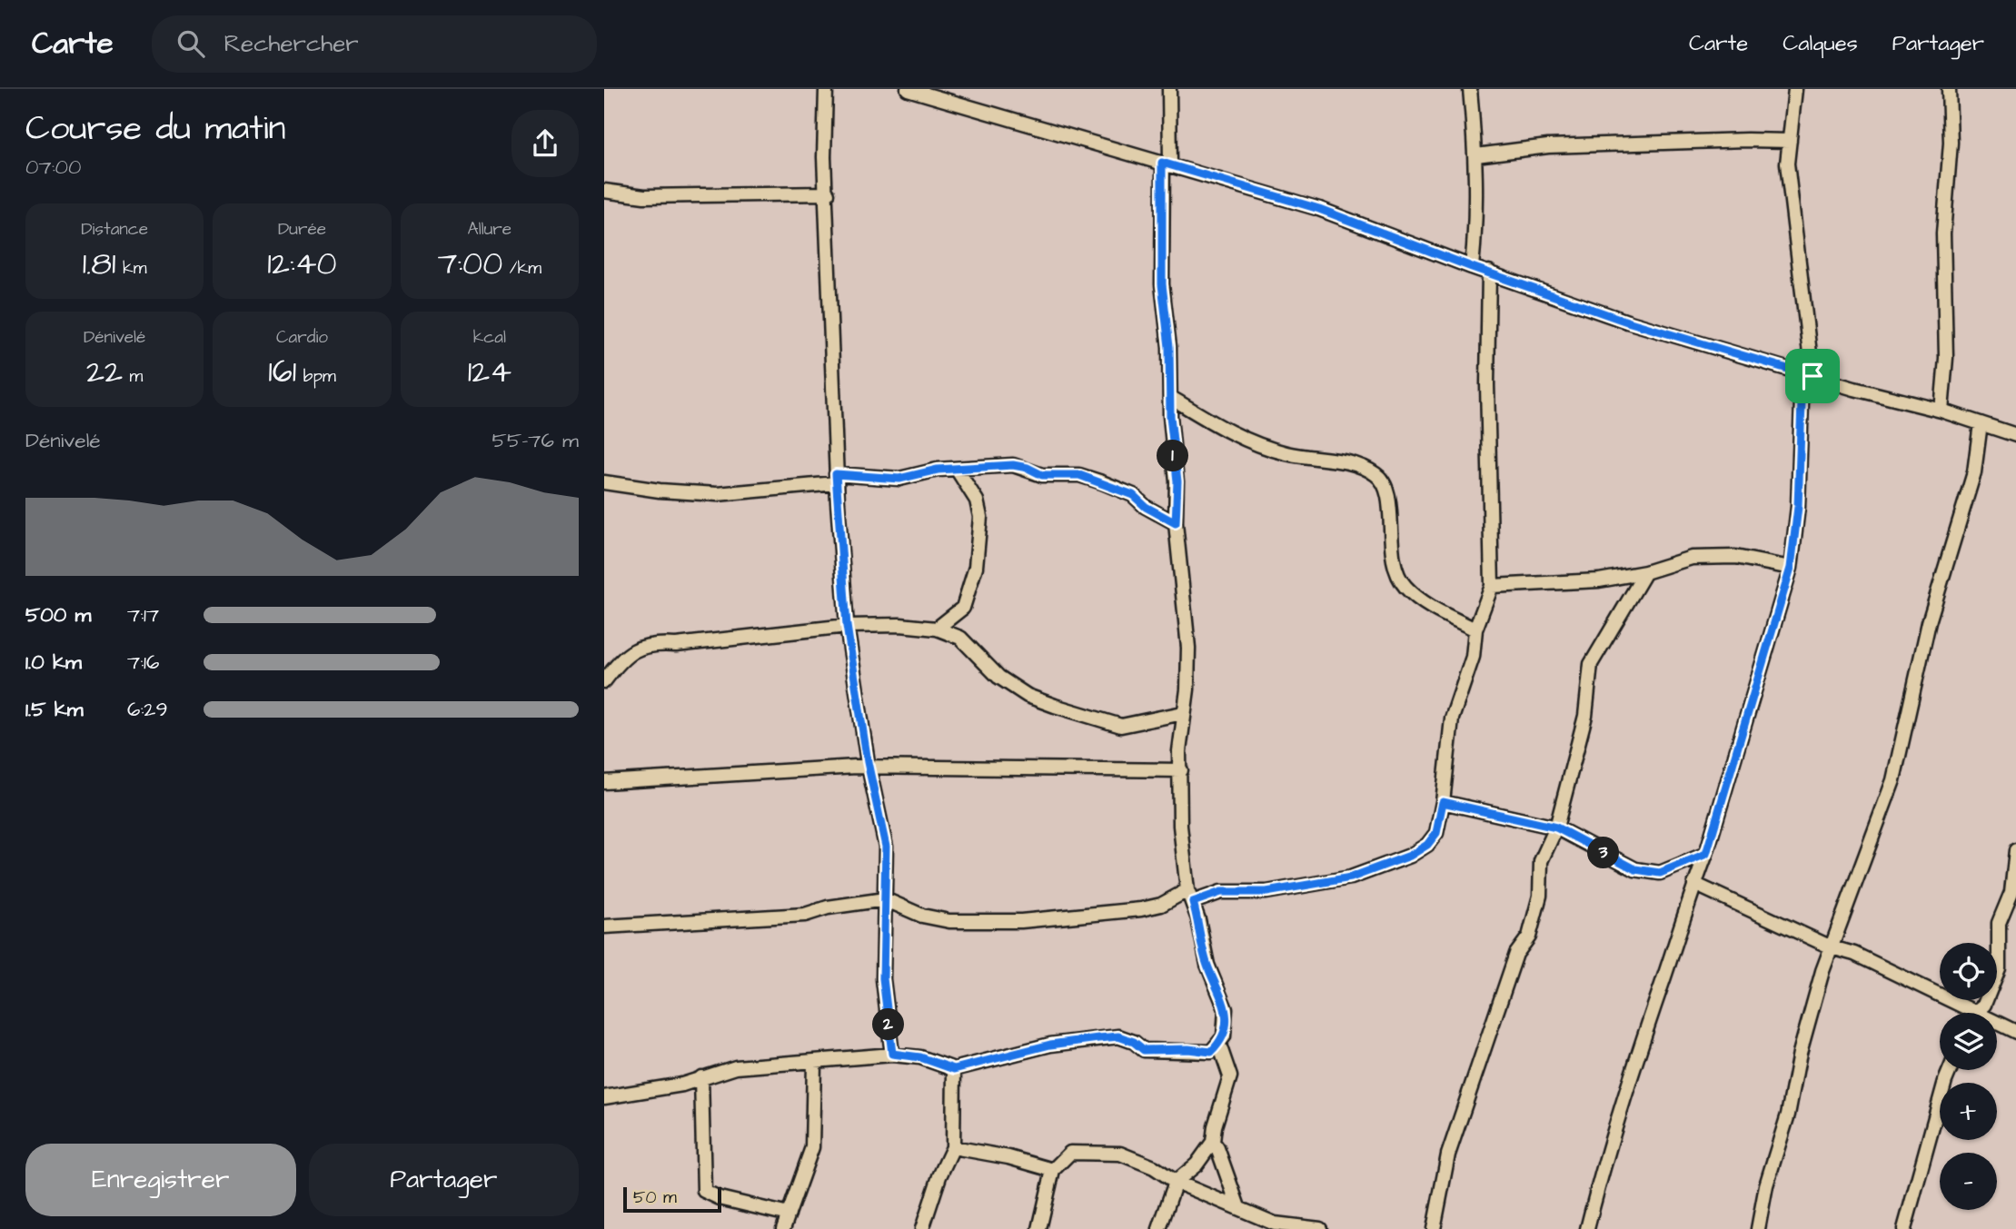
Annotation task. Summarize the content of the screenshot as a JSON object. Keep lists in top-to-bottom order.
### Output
{
  "scale_bar": "50 m",
  "page": {
    "header": "Carte",
    "search": "Rechercher",
    "nav": ["Carte", "Calques", "Partager"],
    "heading": ["Course du matin", "07:00"],
    "stats": [
      ["Distance", "1.81 km"],
      ["Durée", "12:40"],
      ["Allure", "7:00 /km"],
      ["Dénivelé", "22 m"],
      ["Cardio", "161 bpm"],
      ["kcal", "124"]
    ],
    "chart": ["Dénivelé", "55–76 m"],
    "pins": ["1", "3", "2"],
    "list": [
      {
        "name": "500 m",
        "note": "7:17"
      },
      {
        "name": "1.0 km",
        "note": "7:16"
      },
      {
        "name": "1.5 km",
        "note": "6:29"
      }
    ],
    "map_buttons": ["+", "−"],
    "buttons": ["Enregistrer", "Partager"],
    "scale": "50 m"
  }
}
